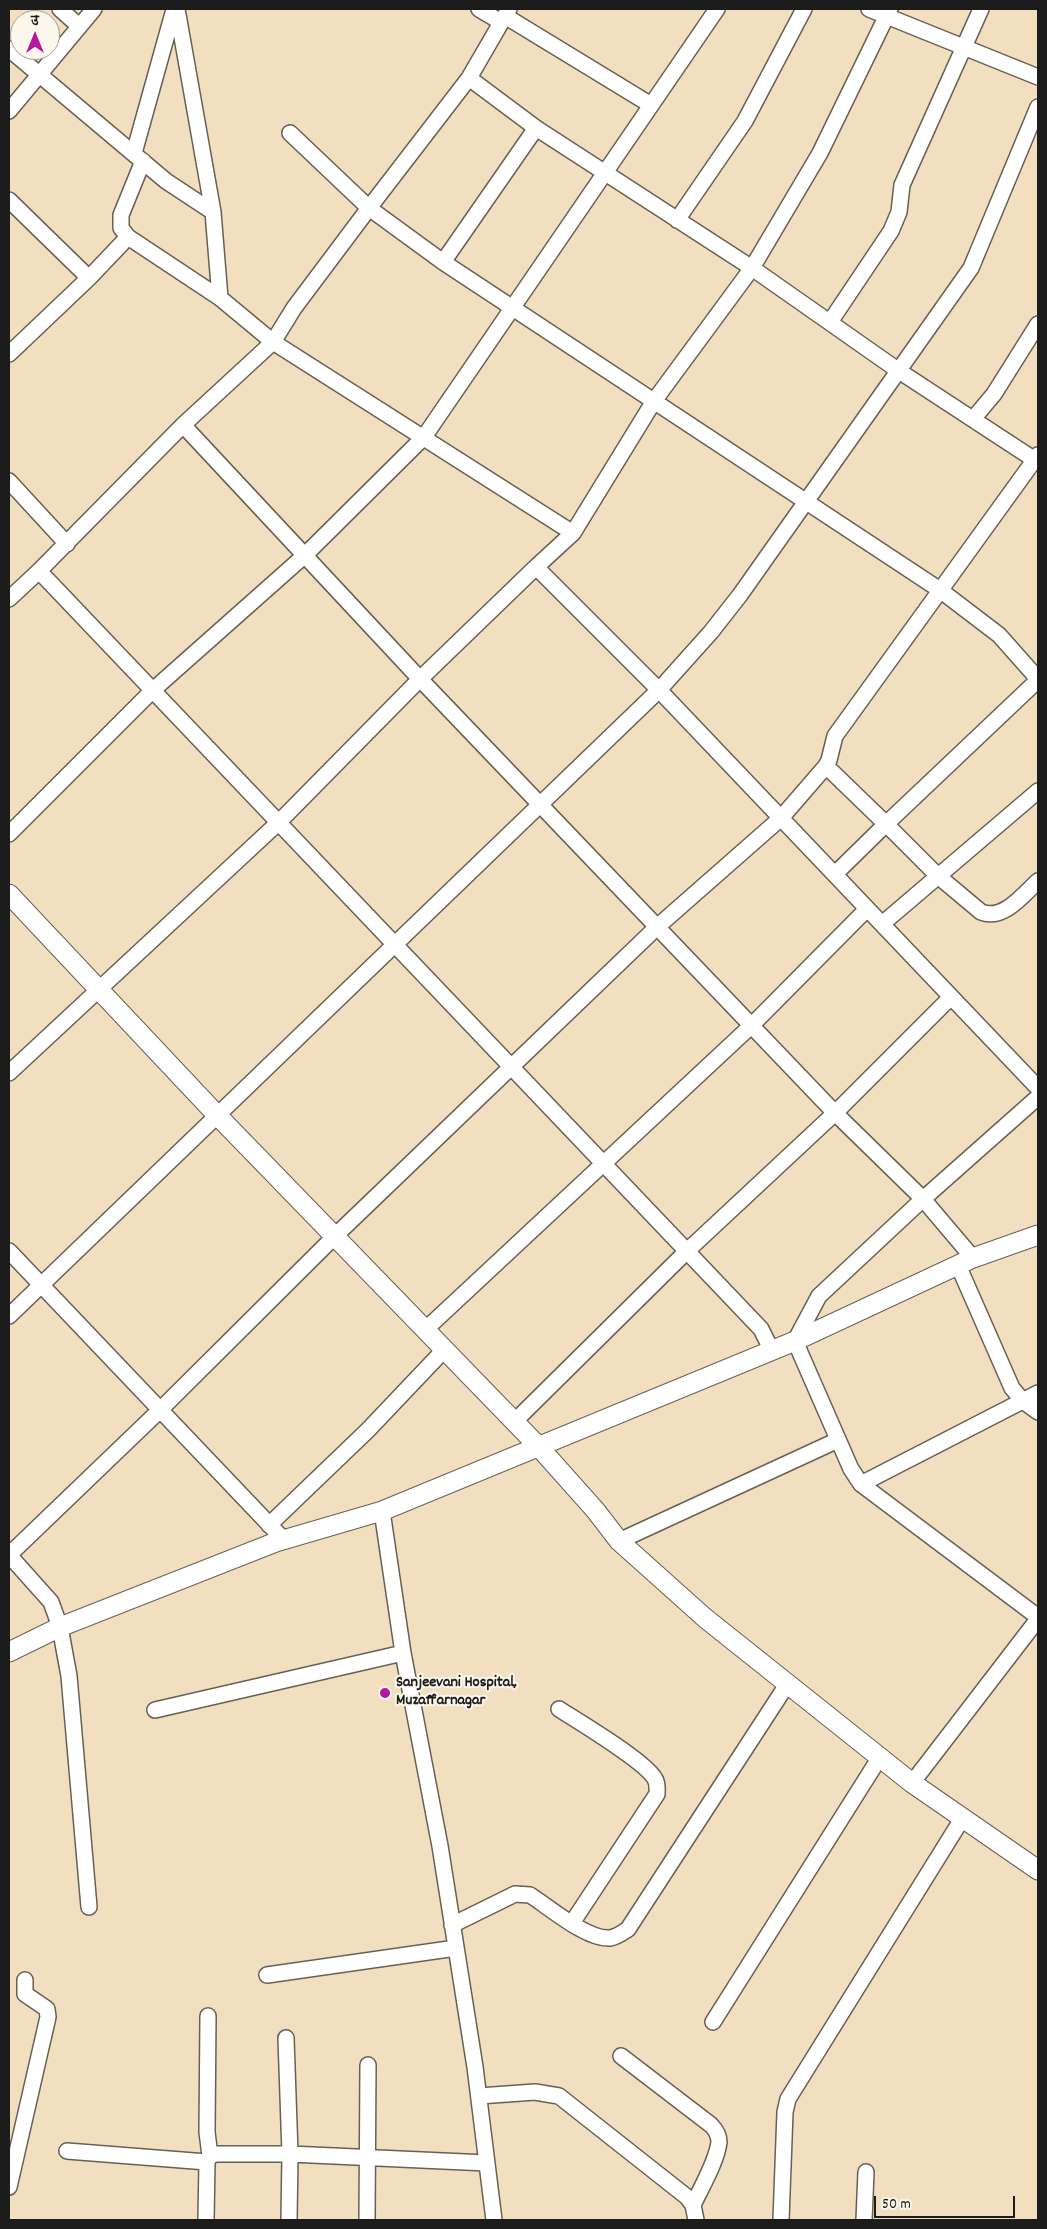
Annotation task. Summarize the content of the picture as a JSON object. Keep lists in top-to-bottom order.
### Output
{
  "places": ["Sanjeevani Hospital, Muzaffarnagar"],
  "scale_bar": "50 m",
  "north": "top"
}
